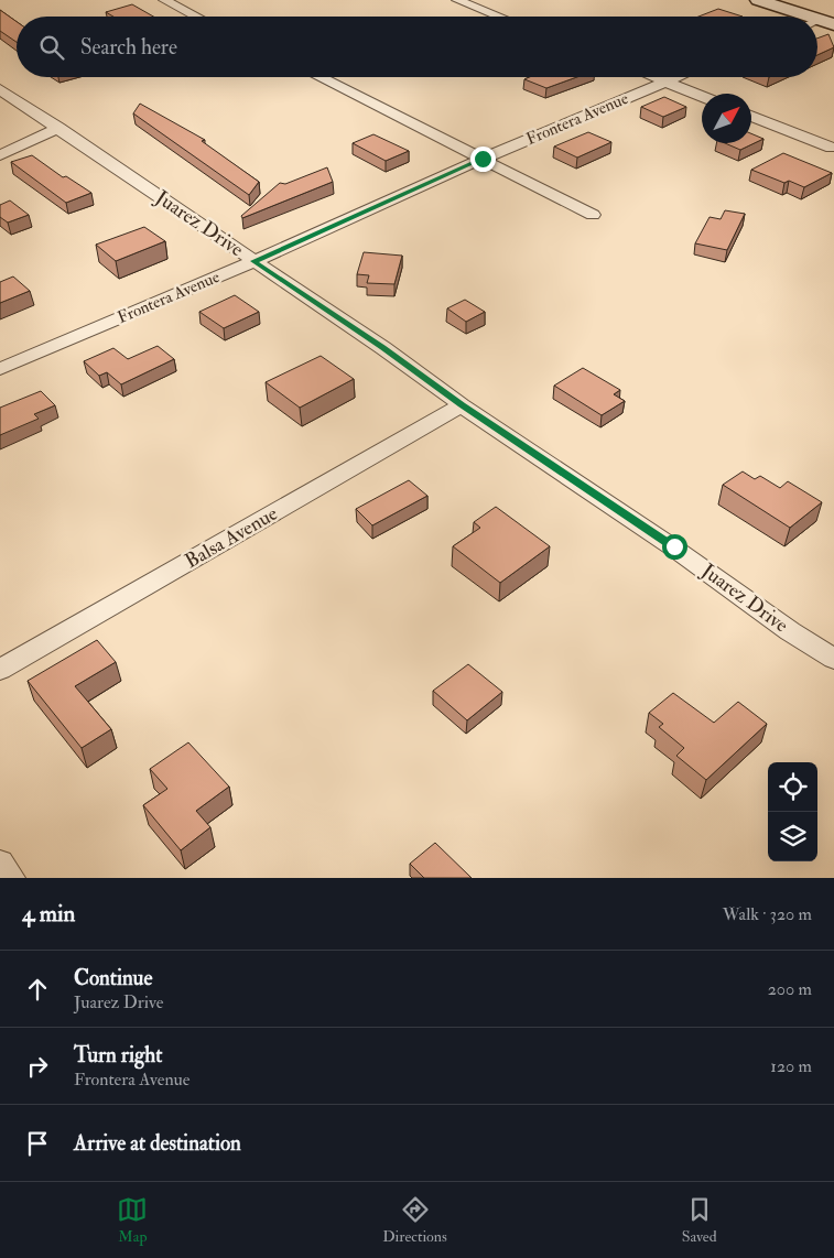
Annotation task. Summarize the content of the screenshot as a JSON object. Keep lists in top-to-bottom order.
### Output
{
  "streets": {
    "street": ["Frontera Avenue", "Juarez Drive", "Balsa Avenue"]
  },
  "crossings": [
    ["Frontera Avenue", "Juarez Drive"],
    ["Juarez Drive", "Balsa Avenue"]
  ],
  "north": "top right",
  "page": {
    "search": "Search here",
    "heading": ["4 min", "Walk · 320 m"],
    "list": [
      ["Continue", "Juarez Drive", "200 m"],
      ["Turn right", "Frontera Avenue", "120 m"],
      "Arrive at destination"
    ],
    "nav": ["Map", "Directions", "Saved"]
  }
}
